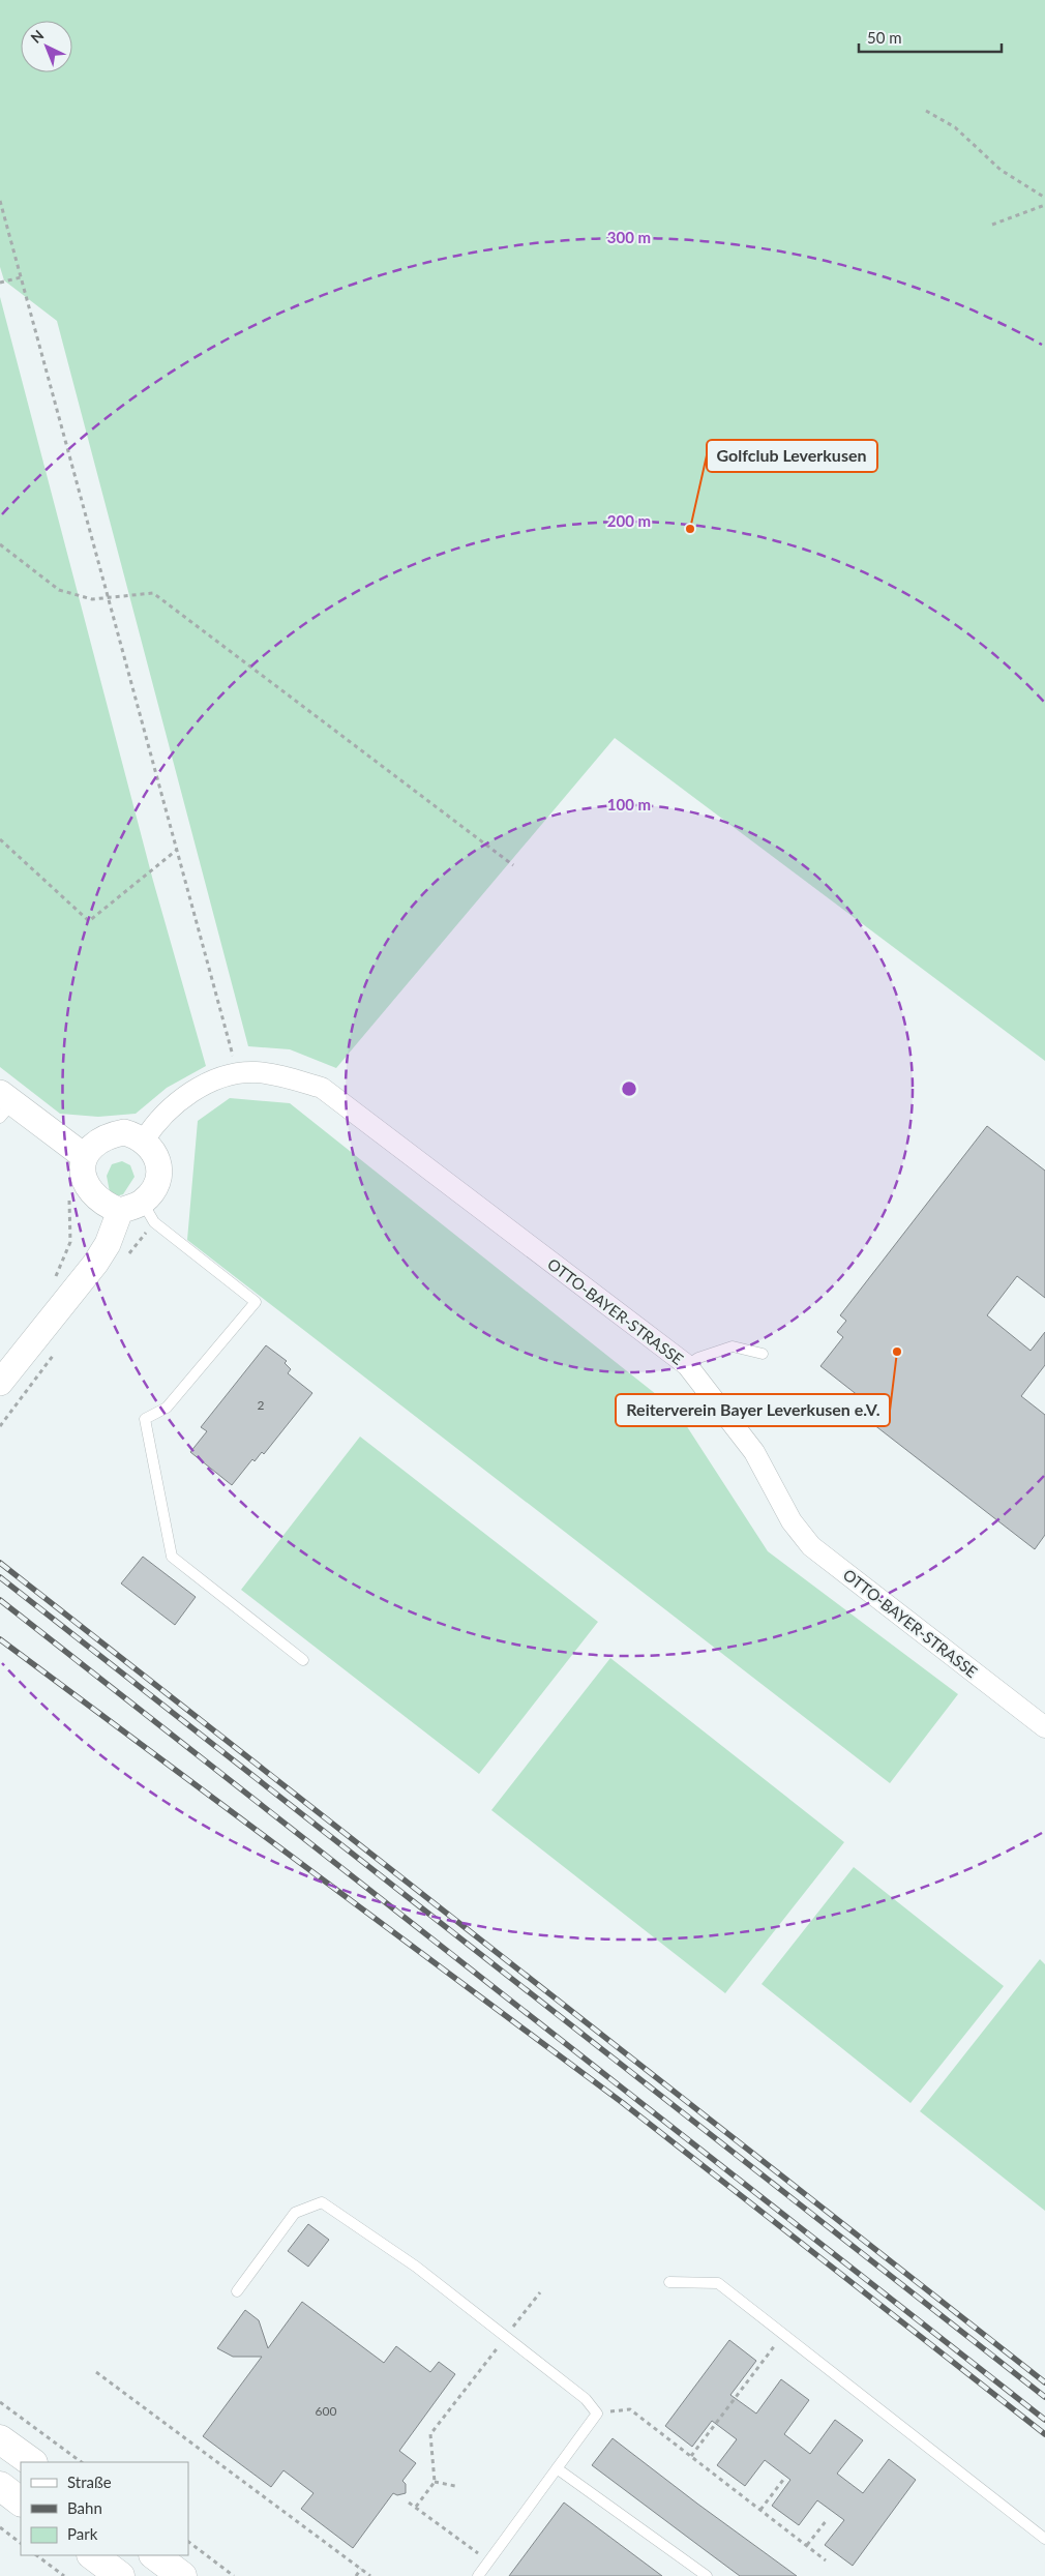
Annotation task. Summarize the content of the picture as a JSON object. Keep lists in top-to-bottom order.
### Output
{
  "streets": {
    "street": ["OTTO-BAYER-STRASSE"]
  },
  "places": ["Golfclub Leverkusen", "Reiterverein Bayer Leverkusen e.V."],
  "house_numbers": ["2", "600"],
  "legend": ["Straße", "Bahn", "Park"],
  "scale_bar": "50 m",
  "north": "top left",
  "rings": ["300 m", "200 m", "100 m"]
}
